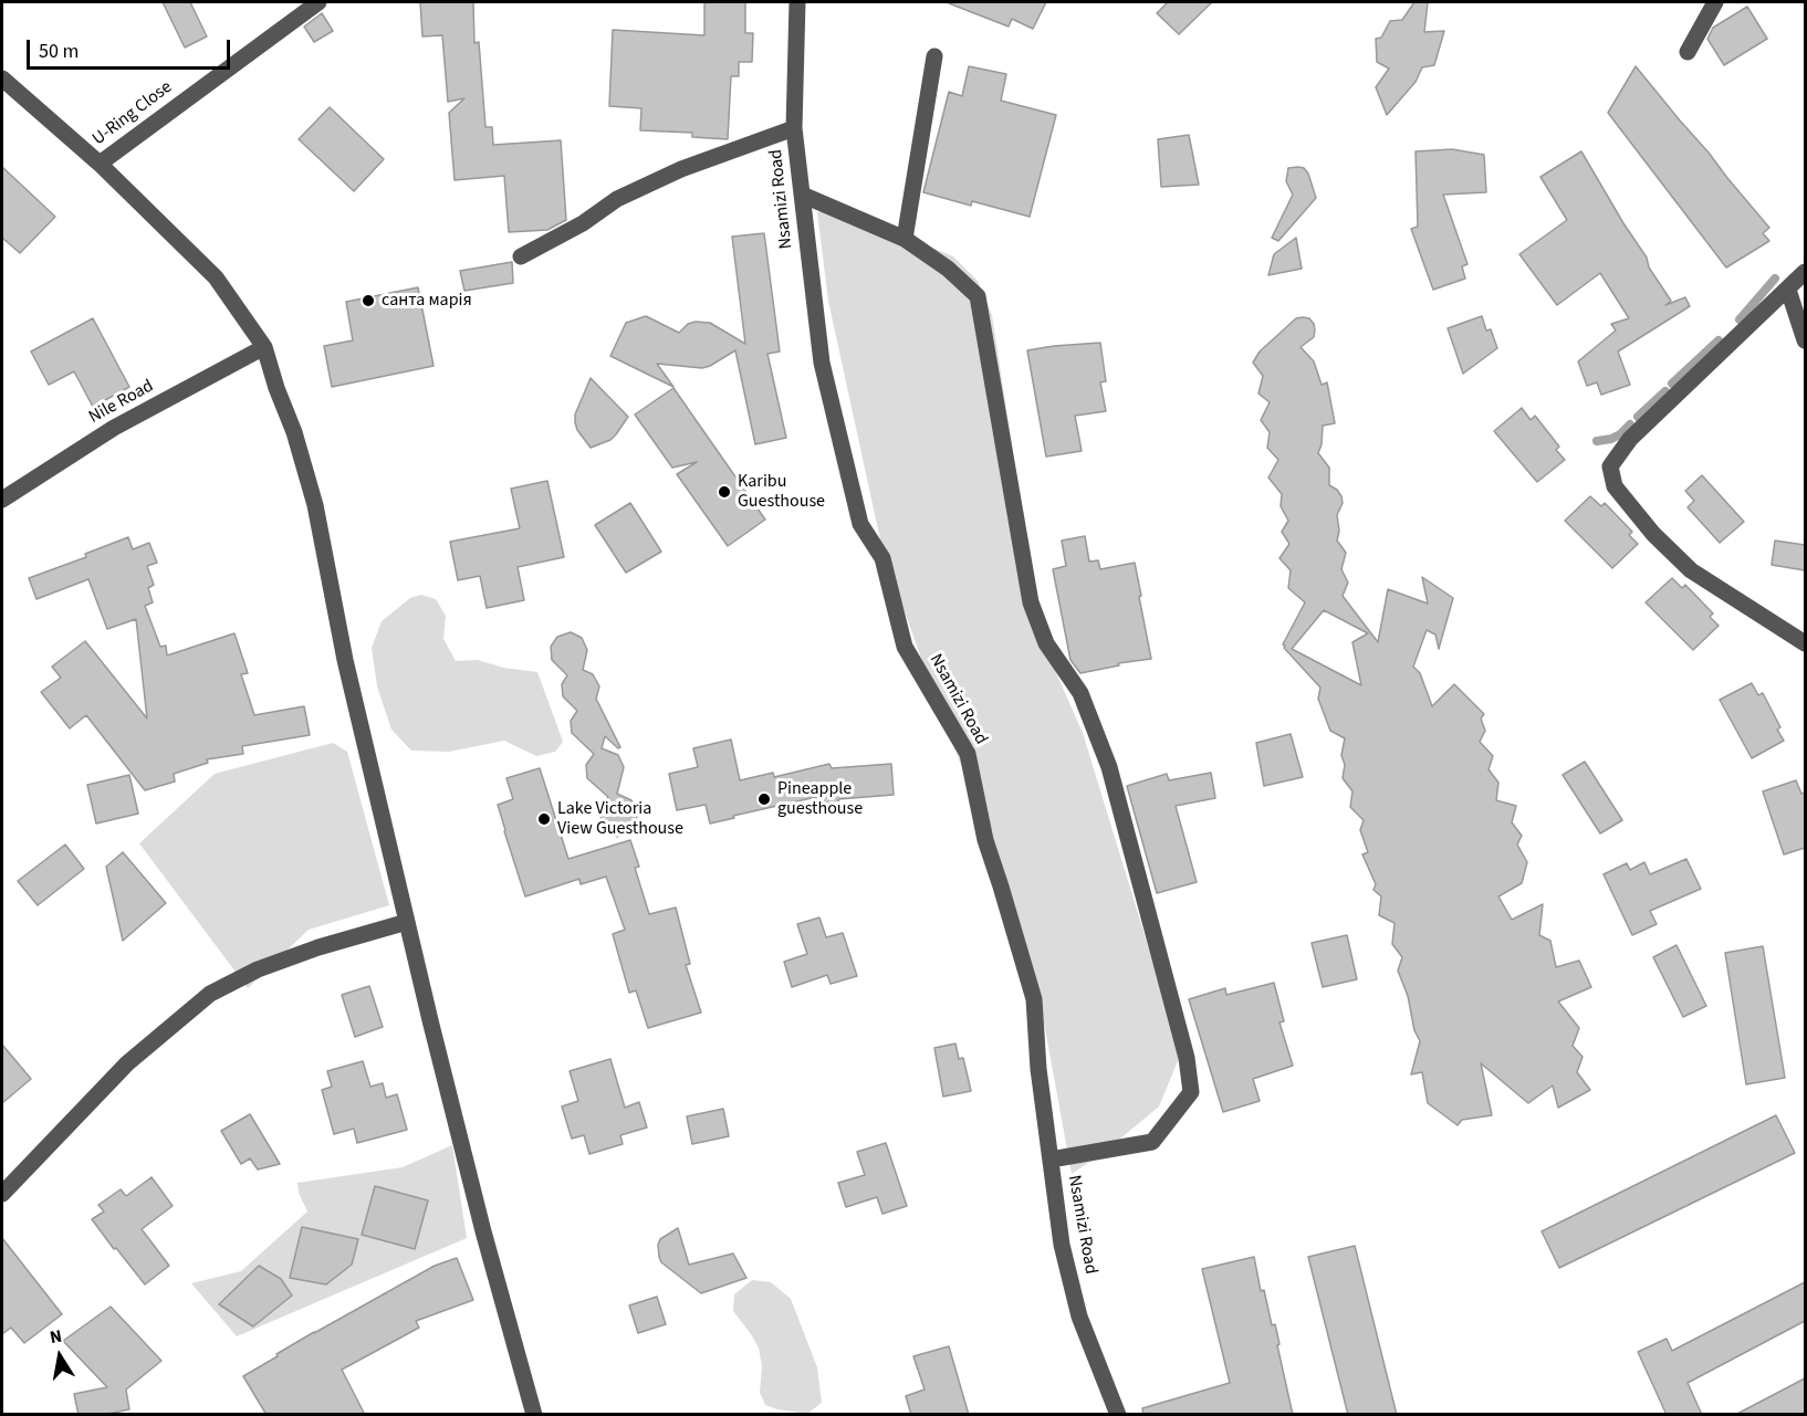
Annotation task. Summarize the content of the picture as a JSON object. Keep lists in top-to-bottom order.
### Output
{
  "streets": {
    "street": ["U-Ring Close", "Nsamizi Road", "Nile Road"]
  },
  "places": [
    "санта марія",
    "Karibu Guesthouse",
    "Pineapple guesthouse",
    "Lake Victoria View Guesthouse"
  ],
  "scale_bar": "50 m",
  "north": "top"
}
